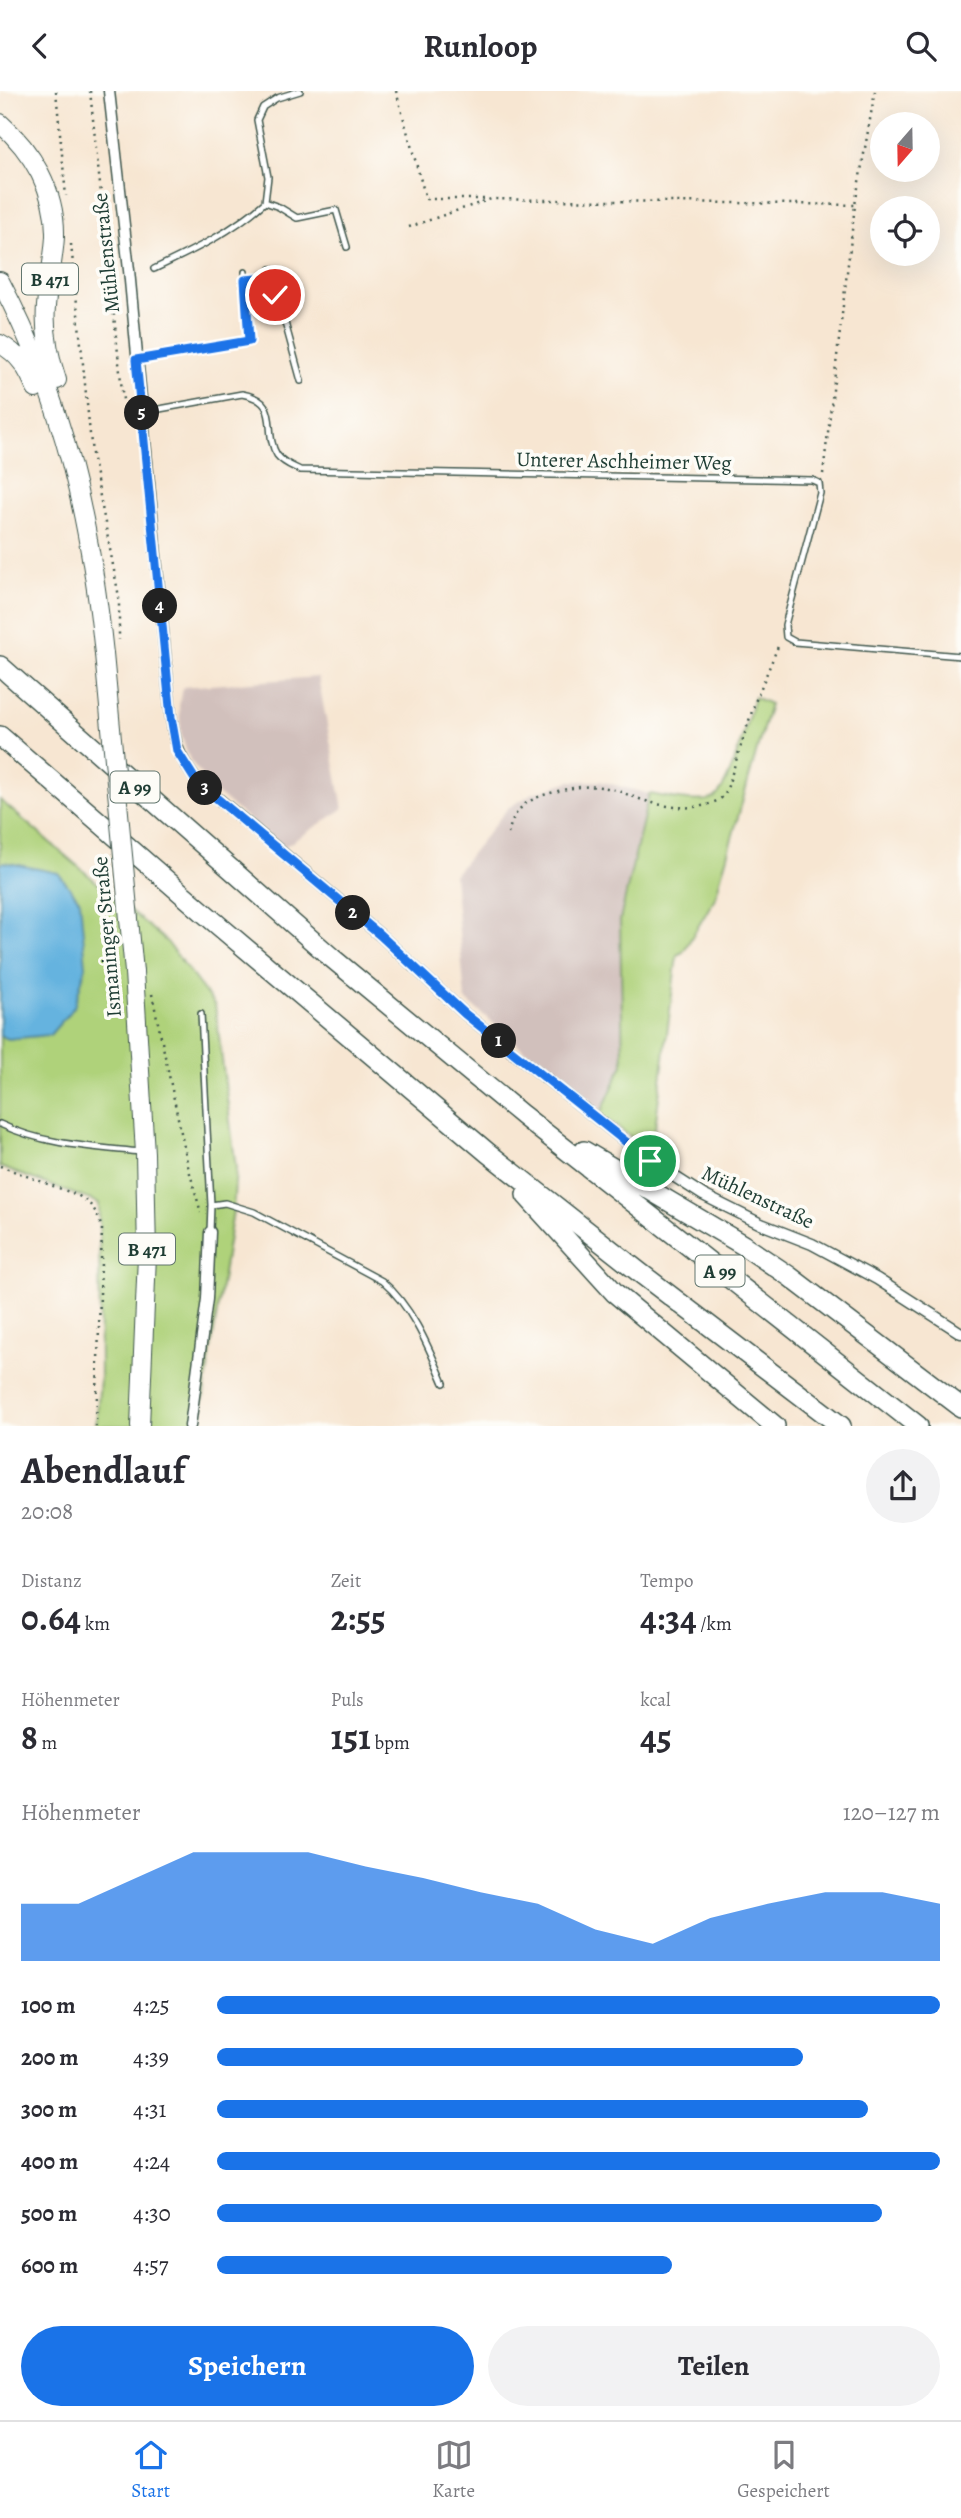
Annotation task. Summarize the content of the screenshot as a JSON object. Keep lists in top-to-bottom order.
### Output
{
  "streets": {
    "highway": ["A 99"],
    "main road": ["B 471", "Ismaninger Straße"],
    "street": ["Mühlenstraße"],
    "lane": ["Unterer Aschheimer Weg"]
  },
  "crossings": [
    ["Mühlenstraße", "Unterer Aschheimer Weg"],
    ["B 471", "Ismaninger Straße"]
  ],
  "north": "bottom",
  "page": {
    "header": "Runloop",
    "pins": [
      "5",
      "4",
      "3",
      "2",
      "1"
    ],
    "heading": ["Abendlauf", "20:08"],
    "stats": [
      ["Distanz", "0.64 km"],
      ["Zeit", "2:55"],
      ["Tempo", "4:34 /km"],
      ["Höhenmeter", "8 m"],
      ["Puls", "151 bpm"],
      ["kcal", "45"]
    ],
    "chart": ["Höhenmeter", "120–127 m"],
    "list": [
      {
        "name": "100 m",
        "note": "4:25"
      },
      {
        "name": "200 m",
        "note": "4:39"
      },
      {
        "name": "300 m",
        "note": "4:31"
      },
      {
        "name": "400 m",
        "note": "4:24"
      },
      {
        "name": "500 m",
        "note": "4:30"
      },
      {
        "name": "600 m",
        "note": "4:57"
      }
    ],
    "buttons": ["Speichern", "Teilen"],
    "tabs": ["Start", "Karte", "Gespeichert"]
  }
}
